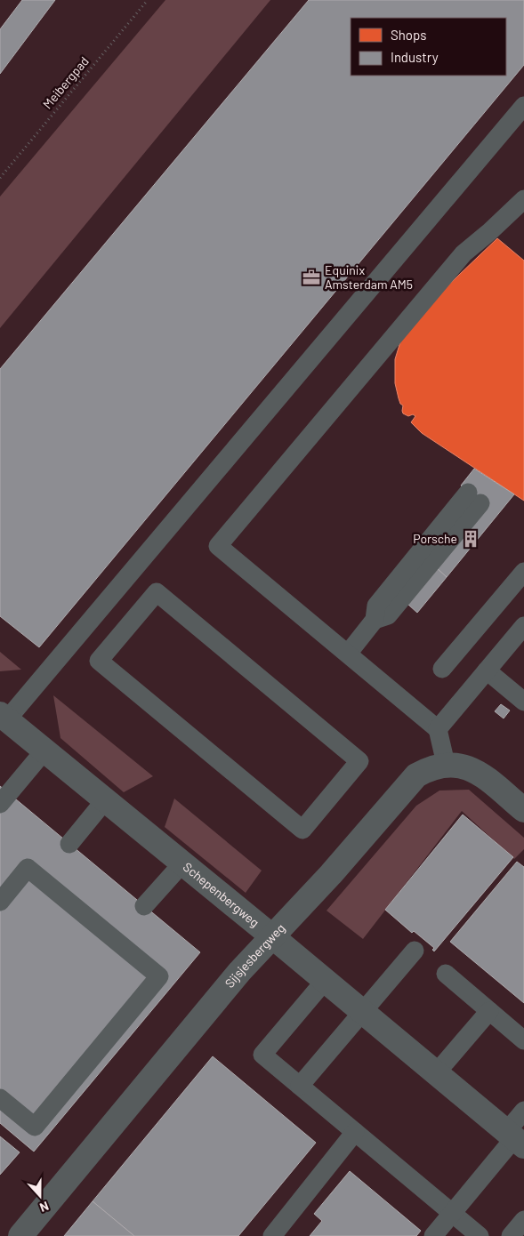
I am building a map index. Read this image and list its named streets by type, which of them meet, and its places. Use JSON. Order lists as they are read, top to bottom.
{
  "streets": {
    "street": ["Schepenbergweg", "Sijsjesbergweg"],
    "path": ["Meibergpad"]
  },
  "crossings": [
    ["Schepenbergweg", "Sijsjesbergweg"]
  ],
  "places": {
    "office": ["Equinix Amsterdam AM5"],
    "building": ["Porsche"]
  },
  "legend": ["Shops", "Industry"],
  "north": "bottom"
}
